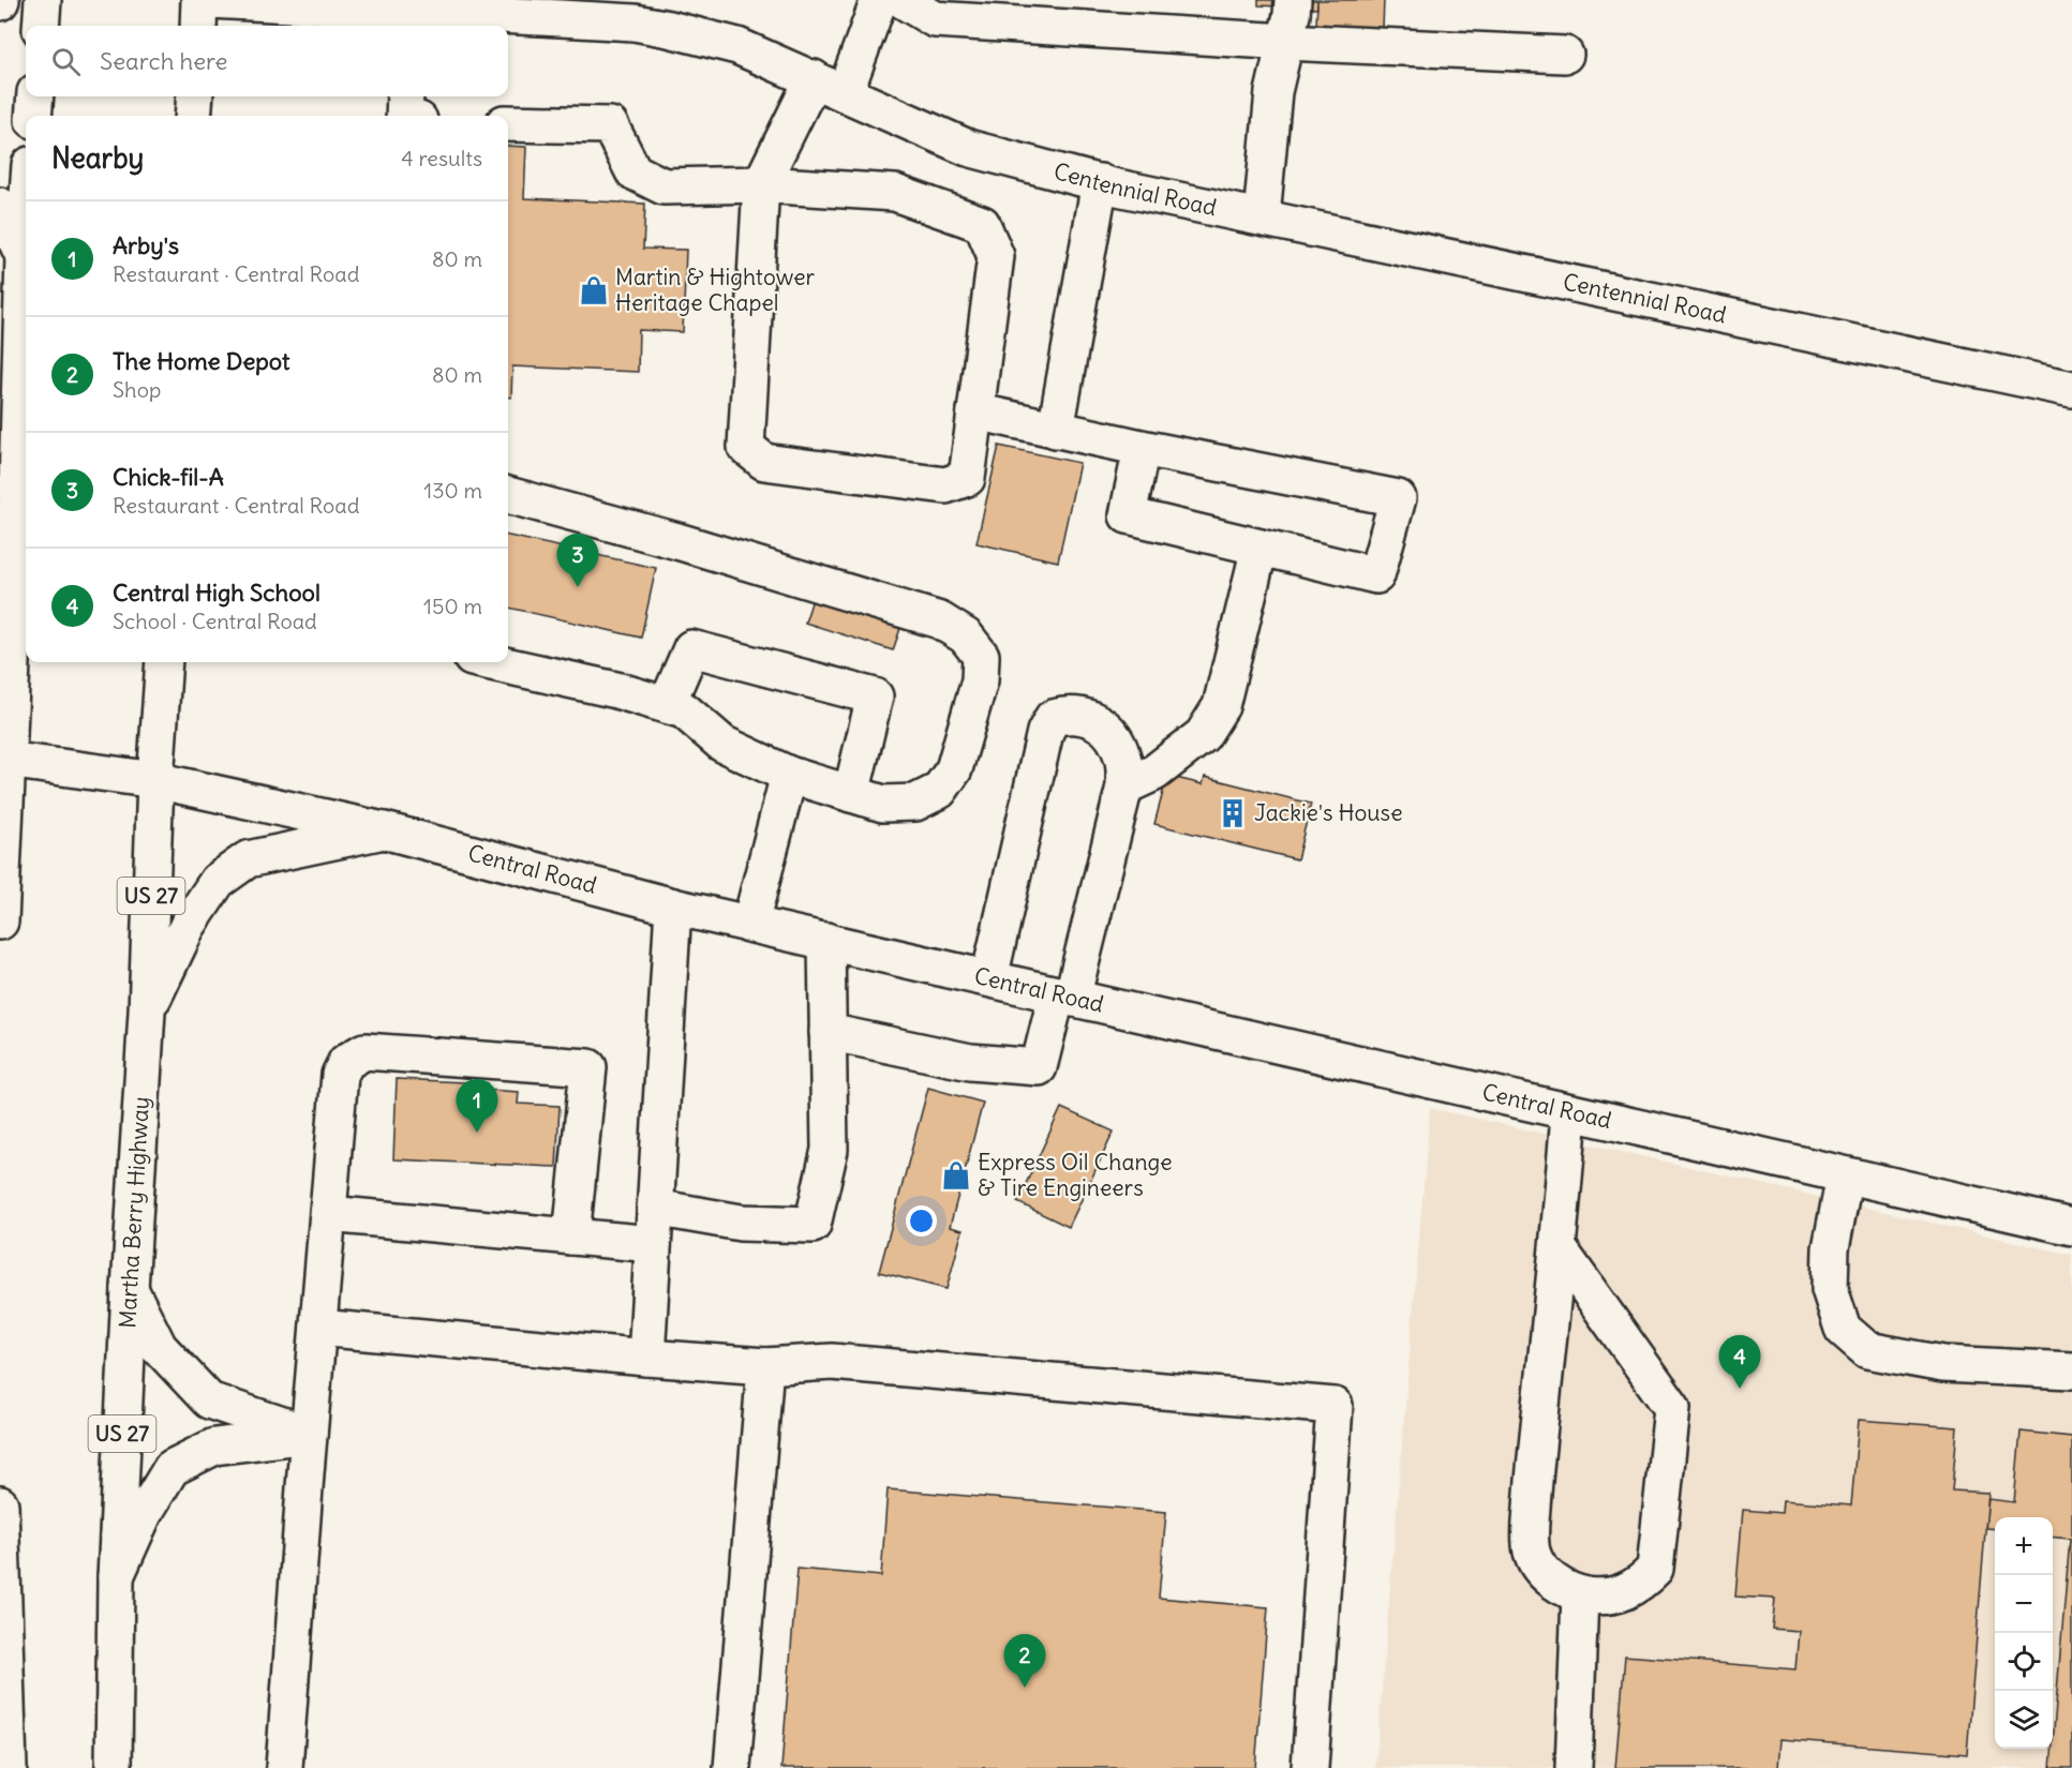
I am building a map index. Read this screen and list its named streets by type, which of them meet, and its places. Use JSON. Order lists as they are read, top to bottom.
{
  "streets": {
    "main road": [
      "Centennial Road",
      "Central Road",
      "US 27",
      "Martha Berry Highway"
    ]
  },
  "crossings": [
    ["Central Road", "Martha Berry Highway"]
  ],
  "places": {
    "shop": ["Martin & Hightower Heritage Chapel", "Express Oil Change & Tire Engineers"],
    "building": ["Jackie's House"]
  },
  "page": {
    "search": "Search here",
    "heading": ["Nearby", "4 results"],
    "list": [
      {
        "mark": "1",
        "name": "Arby's",
        "note": "Restaurant · Central Road",
        "value": "80 m"
      },
      {
        "mark": "2",
        "name": "The Home Depot",
        "note": "Shop",
        "value": "80 m"
      },
      {
        "mark": "3",
        "name": "Chick-fil-A",
        "note": "Restaurant · Central Road",
        "value": "130 m"
      },
      {
        "mark": "4",
        "name": "Central High School",
        "note": "School · Central Road",
        "value": "150 m"
      }
    ],
    "pins": [
      "3",
      "1",
      "4",
      "2"
    ],
    "map_buttons": ["+", "−"]
  }
}
